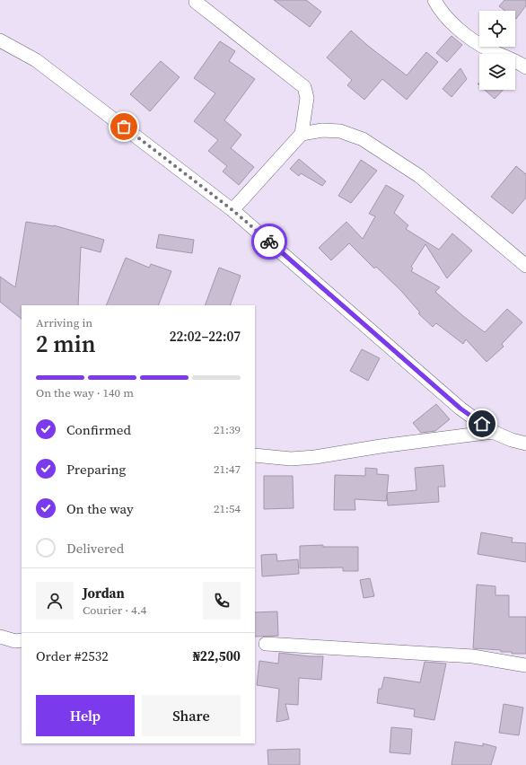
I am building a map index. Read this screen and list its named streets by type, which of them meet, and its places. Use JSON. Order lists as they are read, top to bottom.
{
  "page": {
    "heading": ["2 min", "Arriving in", "22:02–22:07"],
    "panel": [
      "Jordan",
      "Courier · 4.4",
      "Order #2532",
      "₦22,500"
    ],
    "bar": "On the way · 140 m",
    "list": [
      ["Confirmed", "21:39"],
      ["Preparing", "21:47"],
      ["On the way", "21:54"],
      "Delivered"
    ],
    "buttons": ["Help", "Share"]
  }
}
